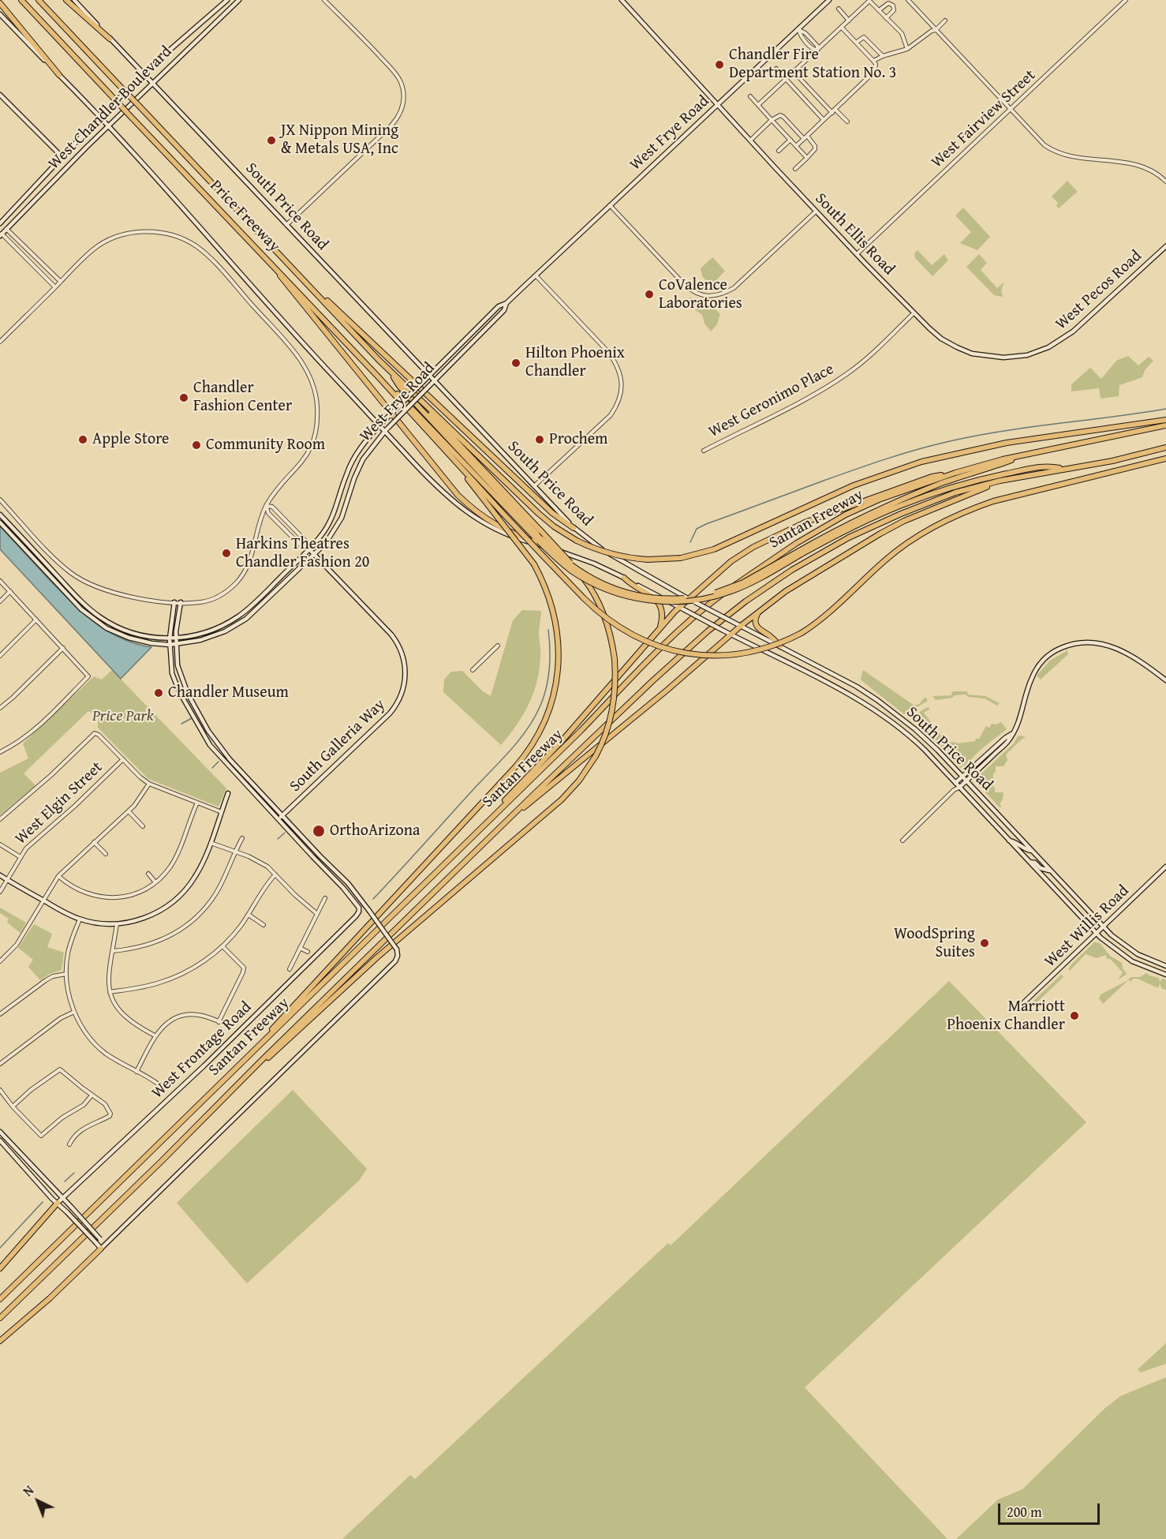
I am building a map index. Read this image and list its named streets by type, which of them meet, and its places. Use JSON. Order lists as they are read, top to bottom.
{
  "streets": {
    "highway": ["Price Freeway", "Santan Freeway"],
    "street": [
      "West Chandler Boulevard",
      "West Fairview Street",
      "West Frye Road",
      "South Price Road",
      "South Ellis Road",
      "West Pecos Road",
      "West Geronimo Place",
      "South Galleria Way",
      "West Elgin Street",
      "West Willis Road",
      "West Frontage Road"
    ]
  },
  "crossings": [
    ["West Chandler Boulevard", "South Price Road"],
    ["West Fairview Street", "South Ellis Road"],
    ["West Frye Road", "South Price Road"],
    ["West Frye Road", "South Ellis Road"],
    ["West Frye Road", "South Galleria Way"],
    ["South Price Road", "West Willis Road"],
    ["South Ellis Road", "West Pecos Road"],
    ["South Ellis Road", "West Geronimo Place"]
  ],
  "parks": ["Price Park"],
  "places": [
    "Chandler Fire Department Station No. 3",
    "JX Nippon Mining & Metals USA, Inc",
    "CoValence Laboratories",
    "Hilton Phoenix Chandler",
    "Chandler Fashion Center",
    "Apple Store",
    "Prochem",
    "Community Room",
    "Harkins Theatres Chandler Fashion 20",
    "Chandler Museum",
    "OrthoArizona",
    "WoodSpring Suites",
    "Marriott Phoenix Chandler"
  ],
  "scale_bar": "200 m",
  "north": "top left"
}
